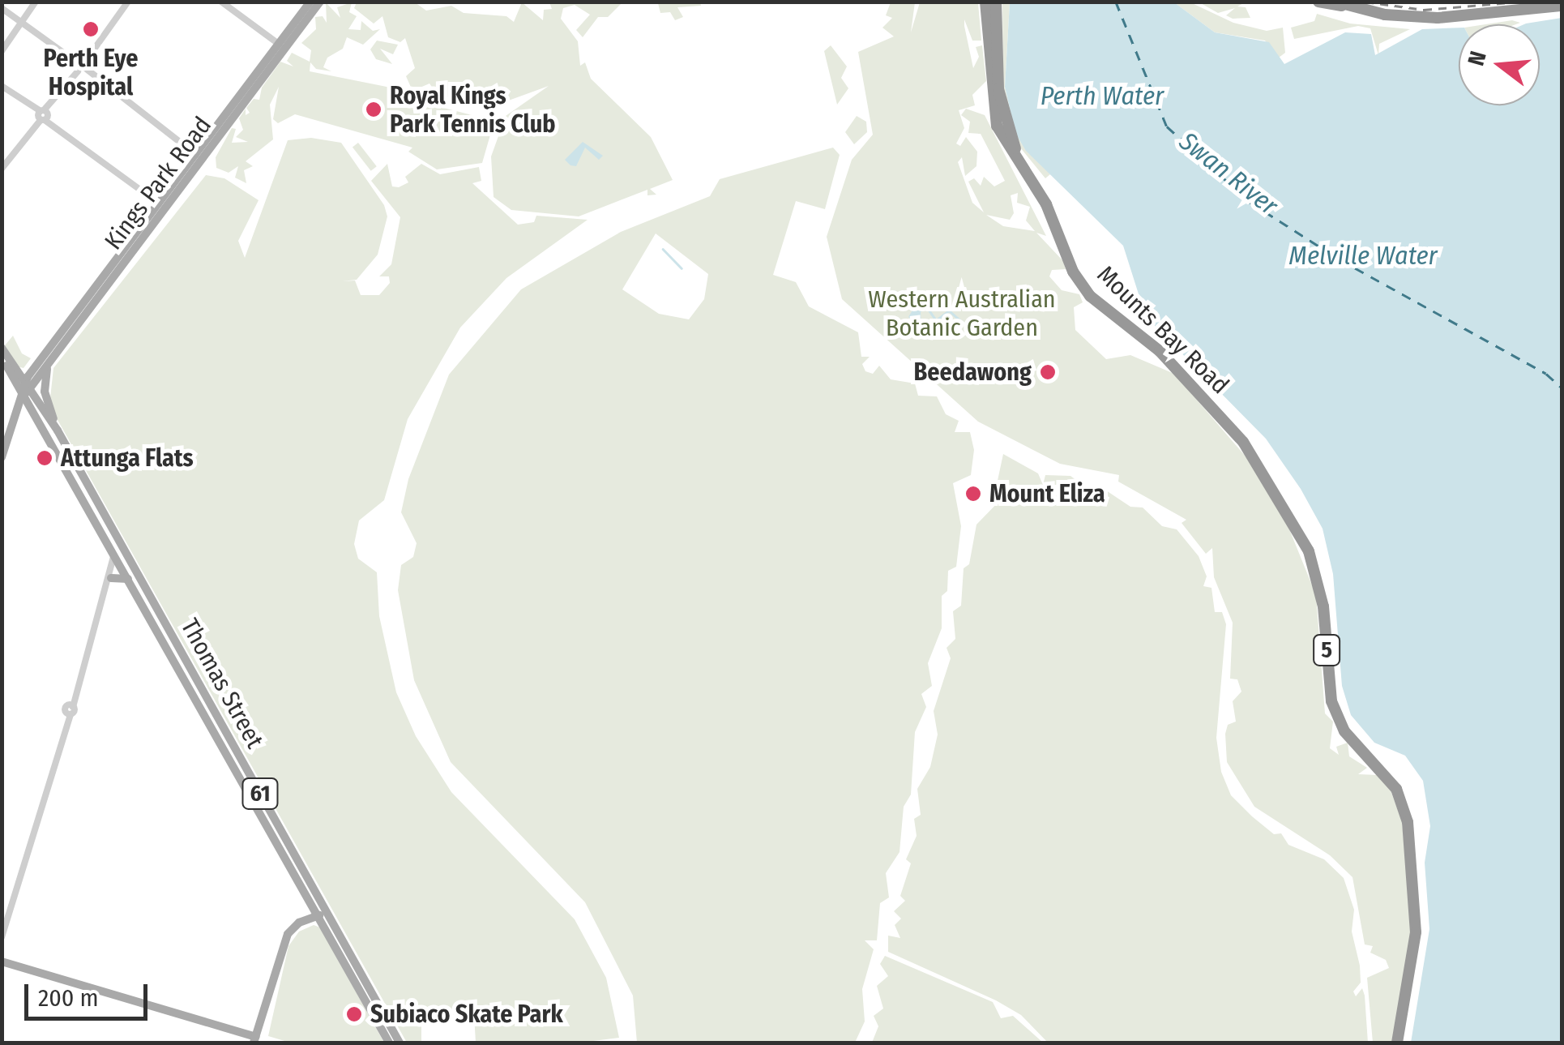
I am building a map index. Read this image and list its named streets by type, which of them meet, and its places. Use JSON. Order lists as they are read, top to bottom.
{
  "streets": {
    "highway": ["Mounts Bay Road", "5"],
    "main road": ["Kings Park Road", "Thomas Street", "61"]
  },
  "crossings": [
    ["Kings Park Road", "Thomas Street"]
  ],
  "water": ["Perth Water", "Swan River", "Melville Water"],
  "parks": ["Western Australian Botanic Garden"],
  "places": [
    "Perth Eye Hospital",
    "Royal Kings Park Tennis Club",
    "Beedawong",
    "Attunga Flats",
    "Mount Eliza",
    "Subiaco Skate Park"
  ],
  "scale_bar": "200 m",
  "north": "left"
}
